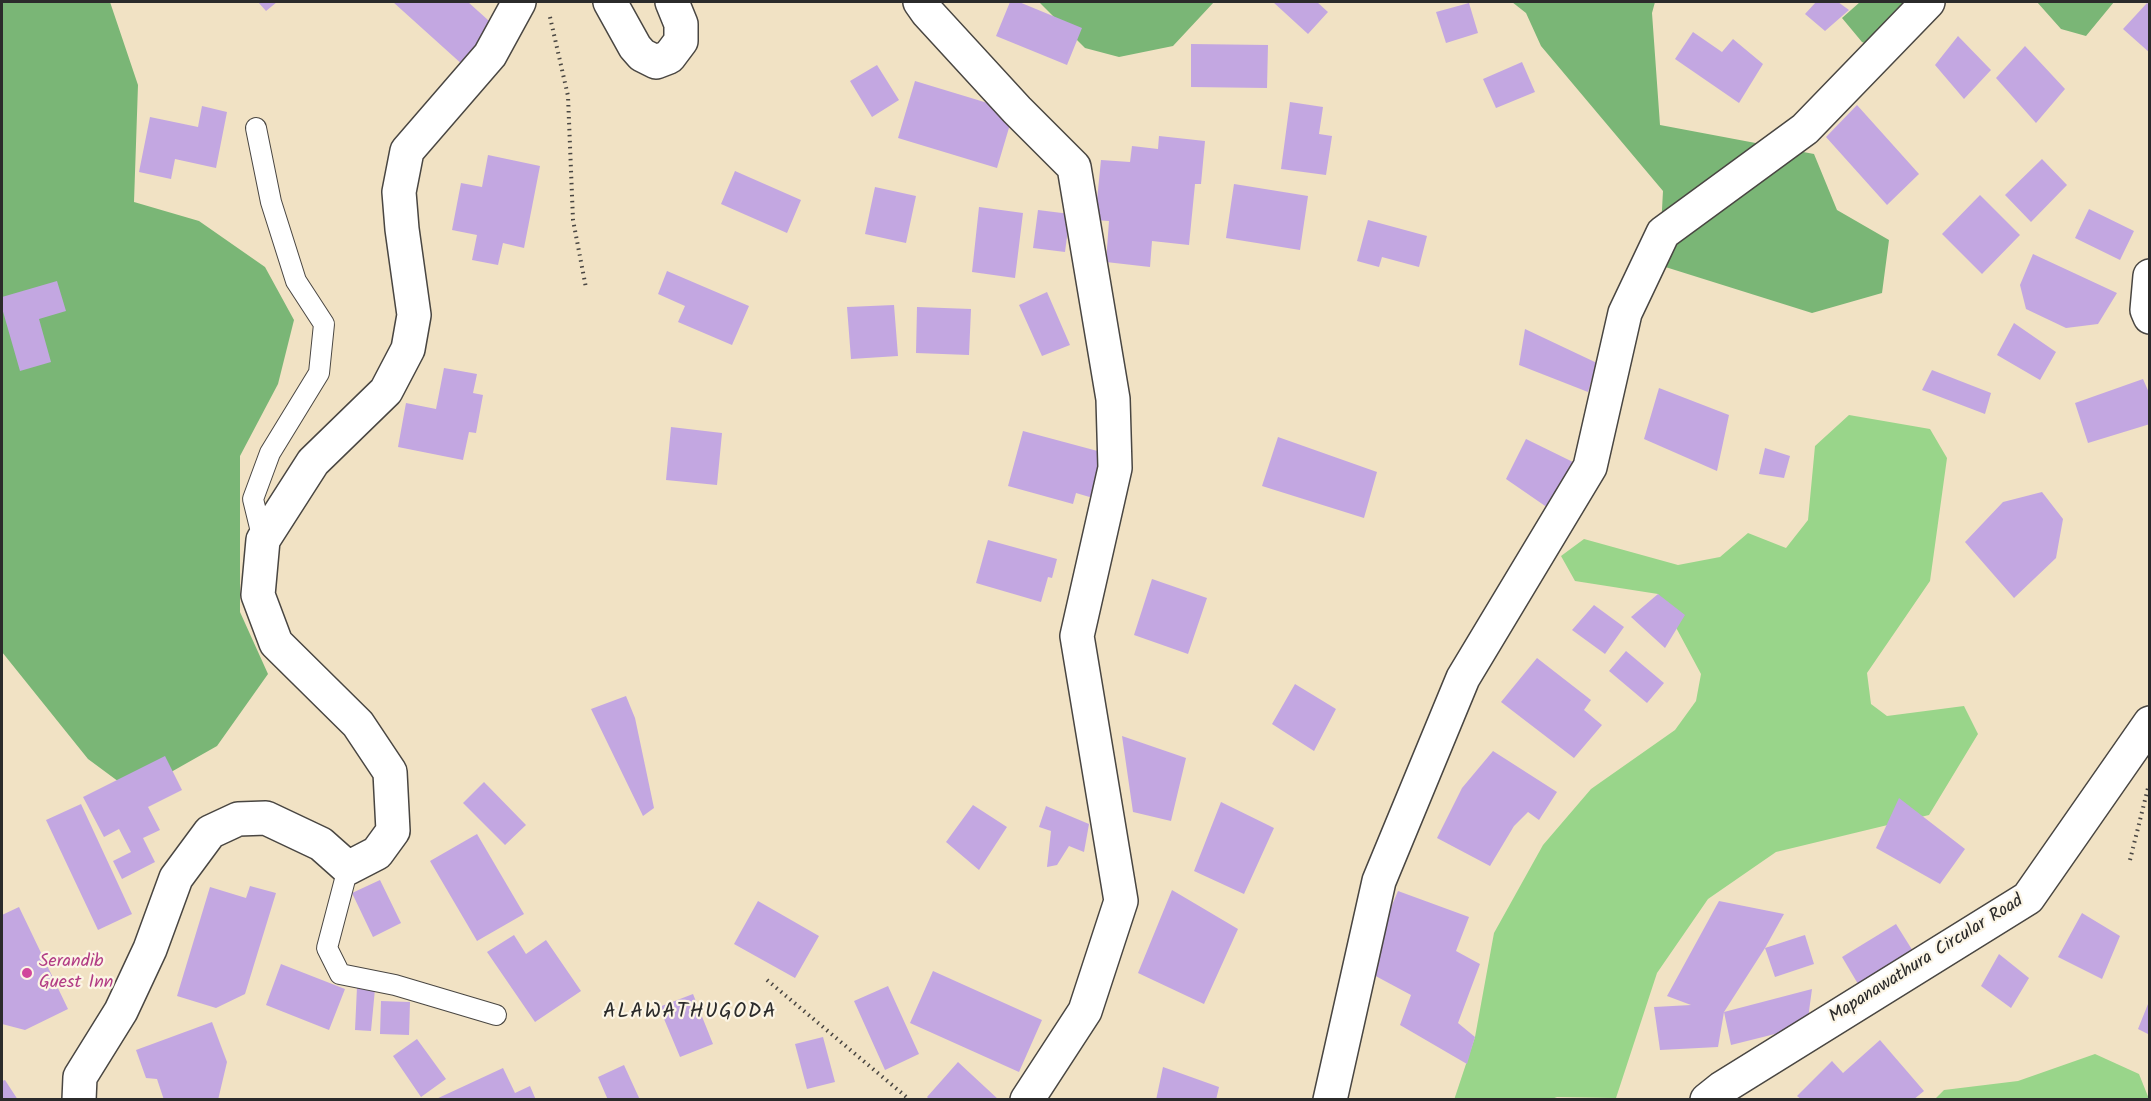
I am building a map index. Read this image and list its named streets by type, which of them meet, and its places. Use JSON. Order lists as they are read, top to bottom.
{
  "streets": {
    "street": ["Mapanawathura Circular Road"]
  },
  "districts": ["ALAWATHUGODA"],
  "places": ["Serandib Guest Inn"]
}
